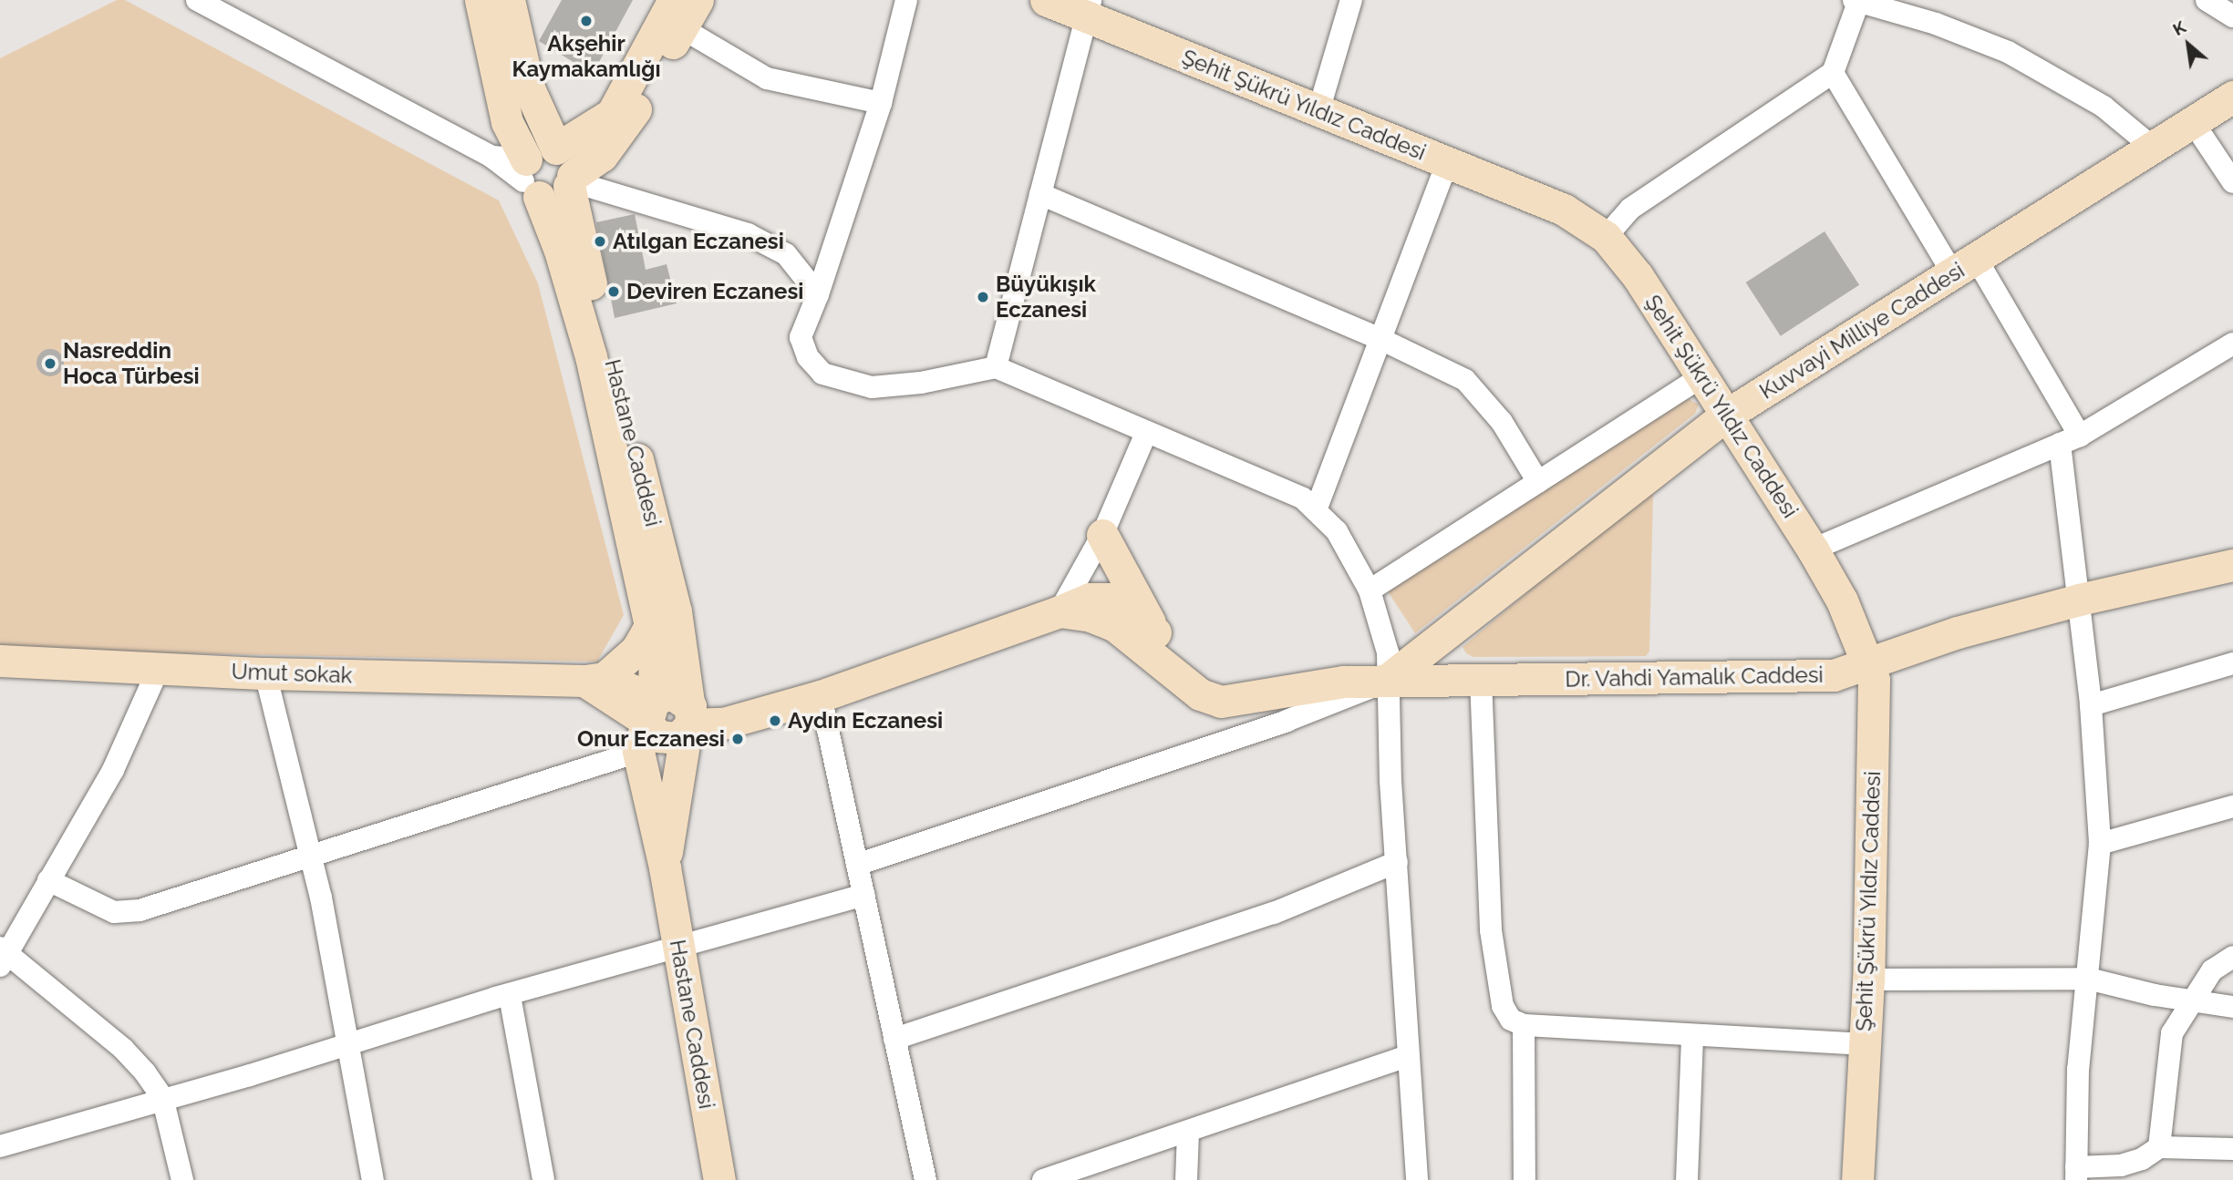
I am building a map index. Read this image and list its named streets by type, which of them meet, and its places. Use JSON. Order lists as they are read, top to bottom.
{
  "streets": {
    "street": [
      "Şehit Şükrü Yıldız Caddesi",
      "Kuvvayi Milliye Caddesi",
      "Hastane Caddesi",
      "Umut sokak",
      "Dr. Vahdi Yamalık Caddesi"
    ]
  },
  "crossings": [
    ["Şehit Şükrü Yıldız Caddesi", "Kuvvayi Milliye Caddesi"],
    ["Şehit Şükrü Yıldız Caddesi", "Dr. Vahdi Yamalık Caddesi"],
    ["Kuvvayi Milliye Caddesi", "Dr. Vahdi Yamalık Caddesi"],
    ["Hastane Caddesi", "Dr. Vahdi Yamalık Caddesi"]
  ],
  "places": [
    "Akşehir Kaymakamlığı",
    "Atılgan Eczanesi",
    "Deviren Eczanesi",
    "Büyükışık Eczanesi",
    "Nasreddin Hoca Türbesi",
    "Aydın Eczanesi",
    "Onur Eczanesi"
  ],
  "north": "top left"
}
